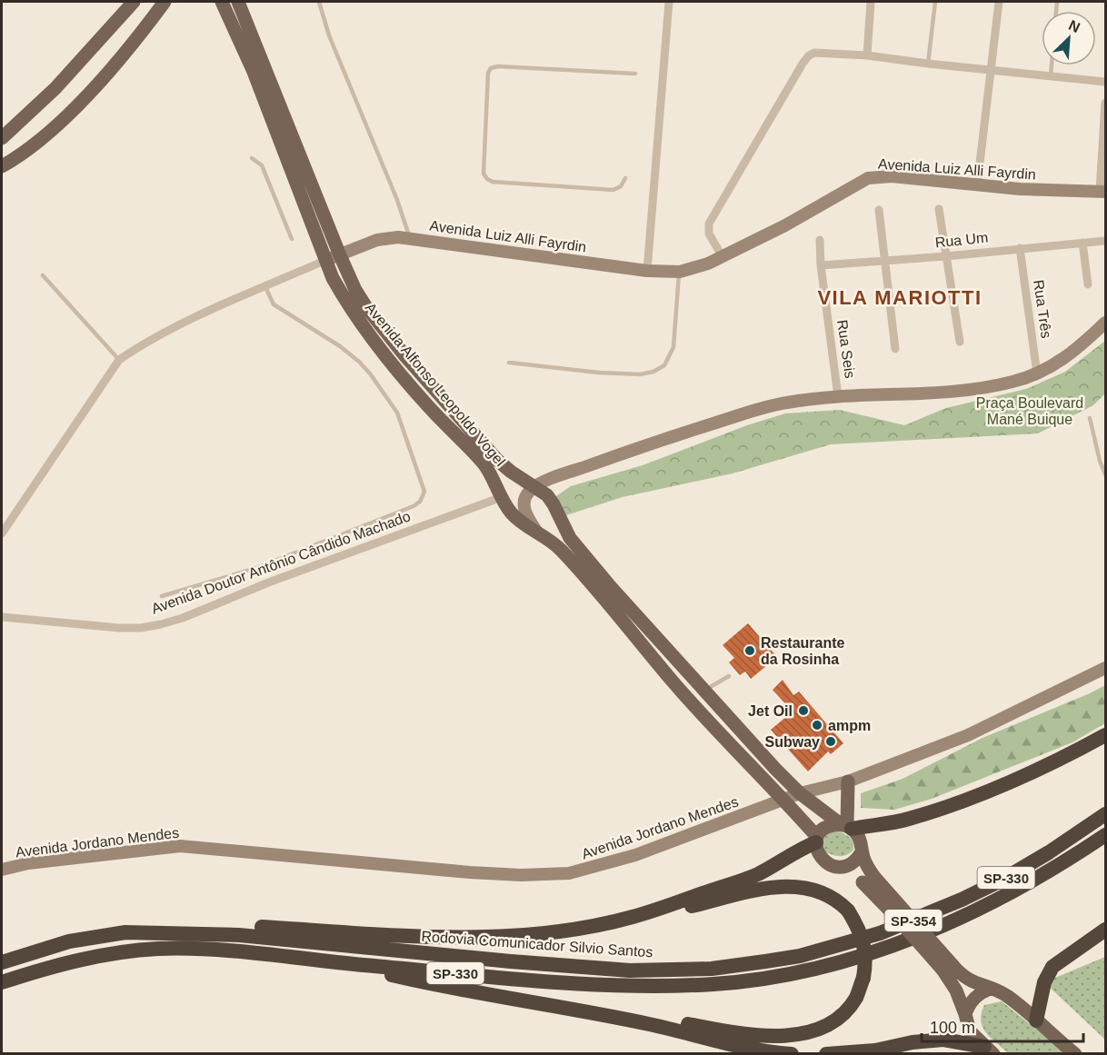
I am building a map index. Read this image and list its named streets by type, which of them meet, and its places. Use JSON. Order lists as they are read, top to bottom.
{
  "streets": {
    "highway": ["SP-330", "Rodovia Comunicador Silvio Santos"],
    "main road": ["Avenida Alfonso Leopoldo Vogel", "SP-354"],
    "street": [
      "Avenida Luiz Alli Fayrdin",
      "Rua Um",
      "Rua Três",
      "Rua Seis",
      "Avenida Doutor Antônio Cândido Machado",
      "Avenida Jordano Mendes"
    ]
  },
  "crossings": [
    ["Avenida Luiz Alli Fayrdin", "Avenida Alfonso Leopoldo Vogel"],
    ["Rua Um", "Rua Três"],
    ["Rua Um", "Rua Seis"],
    ["Avenida Alfonso Leopoldo Vogel", "Avenida Doutor Antônio Cândido Machado"],
    ["Avenida Alfonso Leopoldo Vogel", "Avenida Jordano Mendes"],
    ["Avenida Alfonso Leopoldo Vogel", "SP-354"],
    ["Avenida Jordano Mendes", "SP-354"]
  ],
  "districts": ["VILA MARIOTTI"],
  "parks": ["Praça Boulevard Mané Buique"],
  "places": [
    "Restaurante da Rosinha",
    "Jet Oil",
    "ampm",
    "Subway"
  ],
  "scale_bar": "100 m",
  "north": "top right"
}
